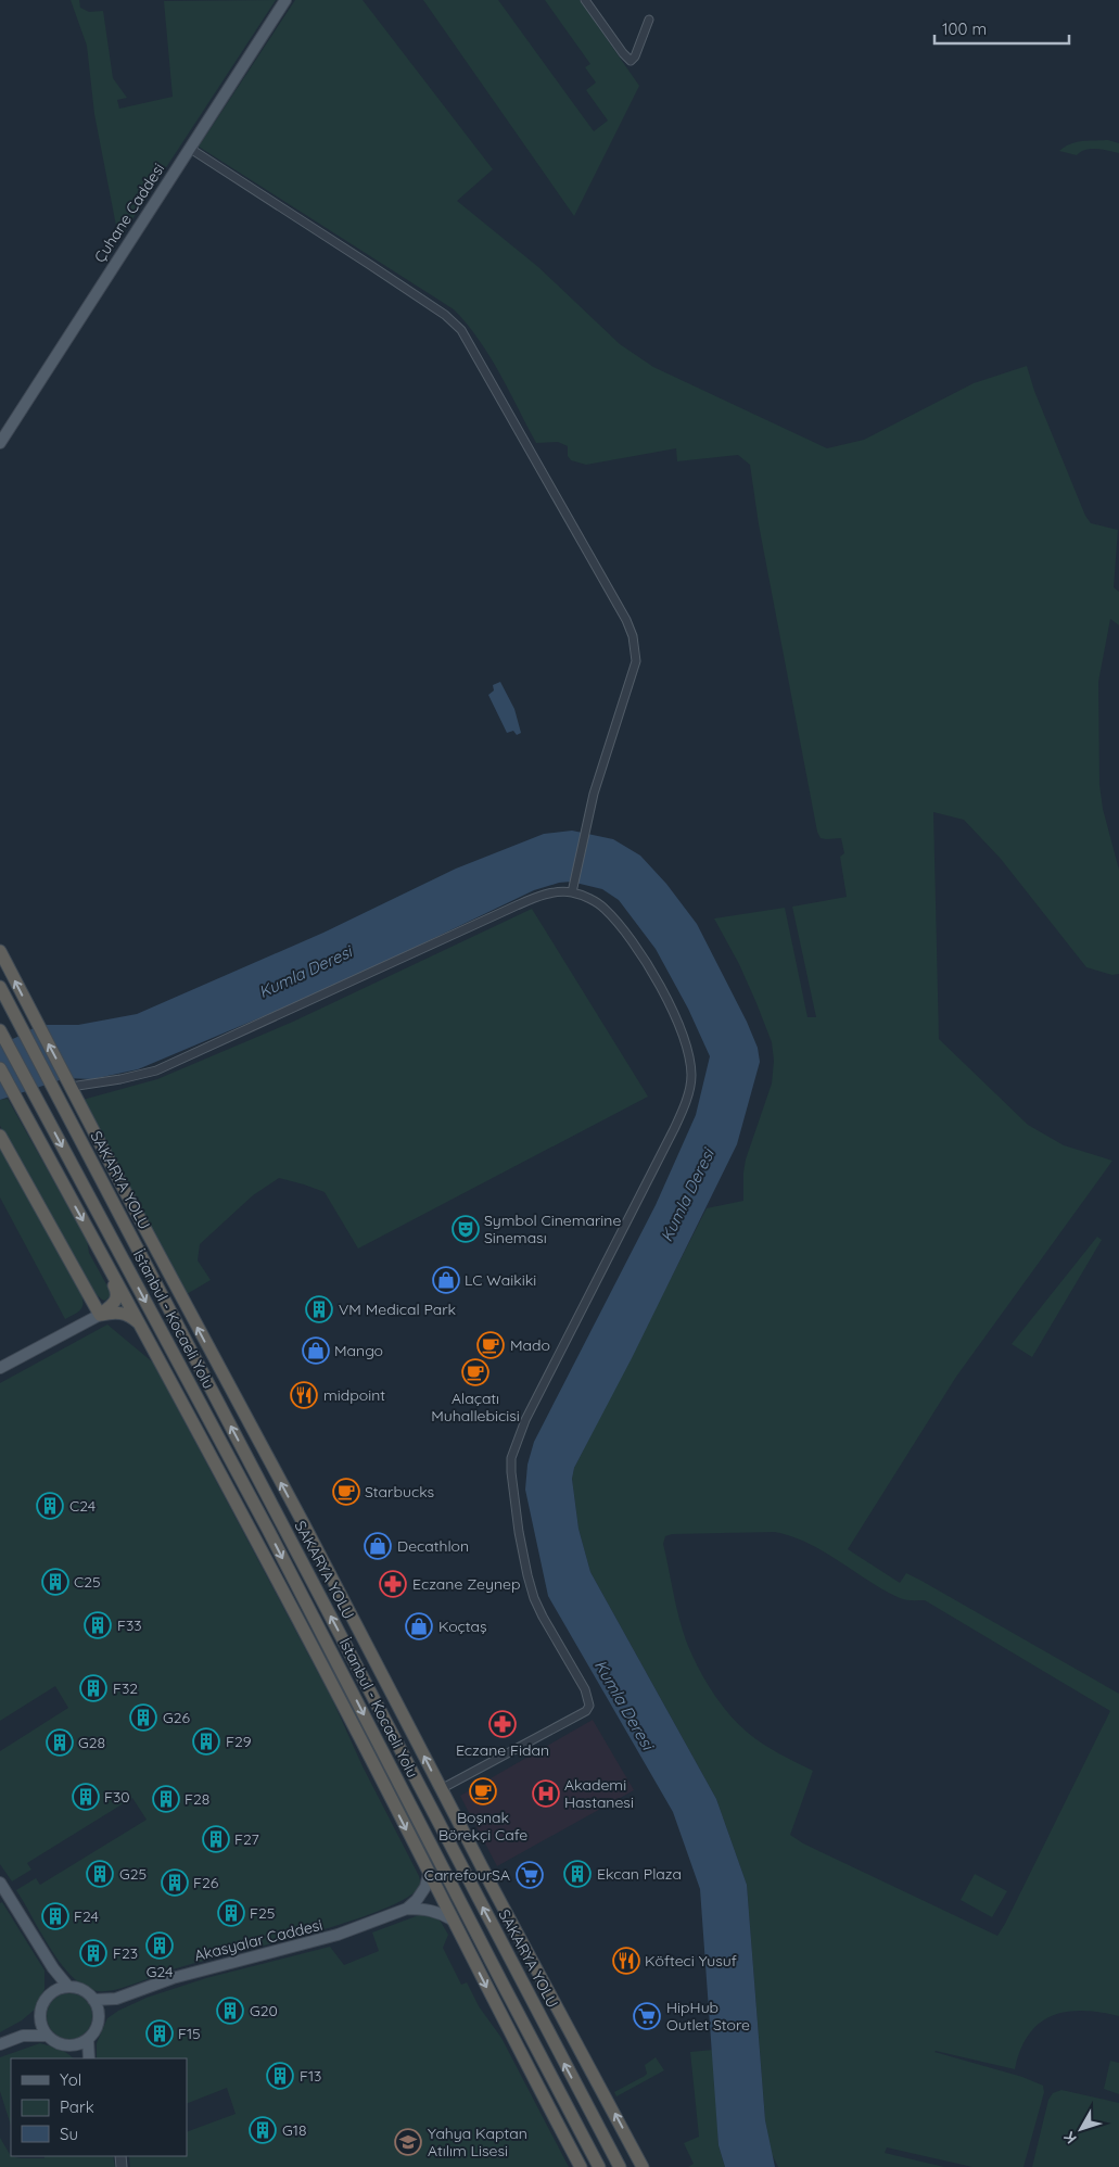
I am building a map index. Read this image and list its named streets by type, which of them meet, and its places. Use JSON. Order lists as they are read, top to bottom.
{
  "streets": {
    "highway": ["SAKARYA YOLU", "İstanbul - Kocaeli Yolu"],
    "main road": ["Çuhane Caddesi", "Akasyalar Caddesi"]
  },
  "water": ["Kumla Deresi"],
  "places": {
    "theatre": ["Symbol Cinemarine Sineması"],
    "shop": [
      "LC Waikiki",
      "Mango",
      "Decathlon",
      "Koçtaş"
    ],
    "building": [
      "VM Medical Park",
      "C24",
      "C25",
      "F33",
      "F32",
      "G26",
      "F29",
      "G28",
      "F30",
      "F28",
      "F27",
      "G25",
      "Ekcan Plaza",
      "F26",
      "F25",
      "F24",
      "G24",
      "F23",
      "G20",
      "F15",
      "F13",
      "G18"
    ],
    "cafe": [
      "Mado",
      "Alaçatı Muhallebicisi",
      "Starbucks",
      "Boşnak Börekçi Cafe"
    ],
    "restaurant": ["midpoint", "Köfteci Yusuf"],
    "pharmacy": ["Eczane Zeynep", "Eczane Fidan"],
    "hospital": ["Akademi Hastanesi"],
    "supermarket": ["CarrefourSA", "HipHub Outlet Store"],
    "school or university": ["Yahya Kaptan Atılım Lisesi"]
  },
  "legend": ["Yol", "Park", "Su"],
  "scale_bar": "100 m",
  "north": "bottom left"
}
